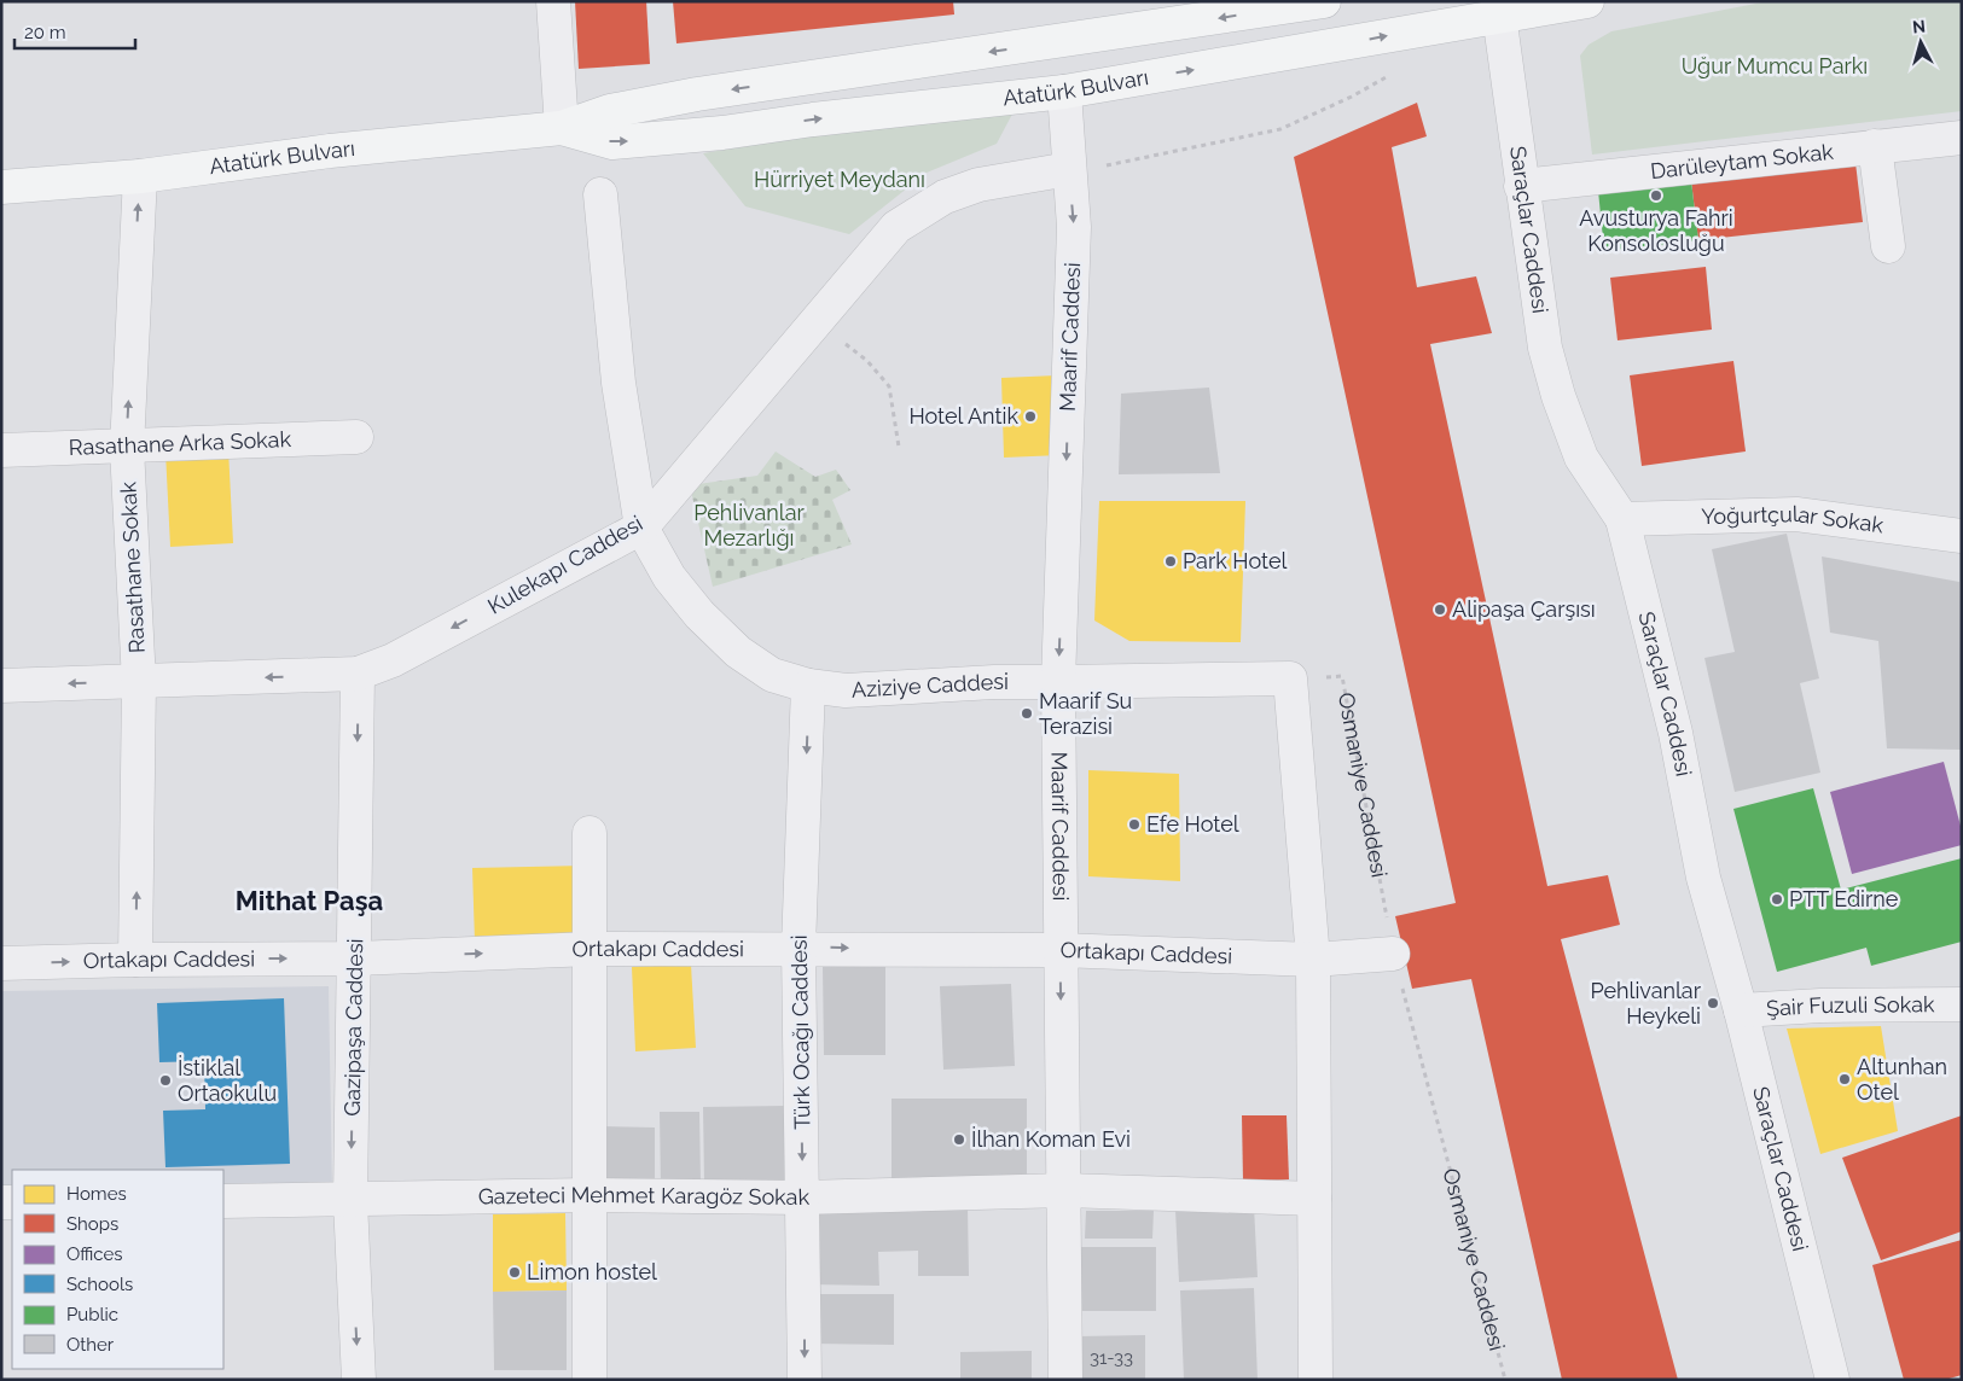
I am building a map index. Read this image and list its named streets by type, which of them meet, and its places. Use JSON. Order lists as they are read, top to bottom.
{
  "streets": {
    "main road": ["Atatürk Bulvarı"],
    "street": [
      "Darüleytam Sokak",
      "Saraçlar Caddesi",
      "Maarif Caddesi",
      "Rasathane Arka Sokak",
      "Yoğurtçular Sokak",
      "Kulekapı Caddesi",
      "Rasathane Sokak",
      "Aziziye Caddesi",
      "Ortakapı Caddesi",
      "Şair Fuzuli Sokak",
      "Gazipaşa Caddesi",
      "Türk Ocağı Caddesi",
      "Gazeteci Mehmet Karagöz Sokak"
    ],
    "path": ["Osmaniye Caddesi"]
  },
  "crossings": [
    ["Atatürk Bulvarı", "Saraçlar Caddesi"],
    ["Atatürk Bulvarı", "Maarif Caddesi"],
    ["Atatürk Bulvarı", "Rasathane Sokak"],
    ["Darüleytam Sokak", "Saraçlar Caddesi"],
    ["Saraçlar Caddesi", "Yoğurtçular Sokak"],
    ["Saraçlar Caddesi", "Şair Fuzuli Sokak"],
    ["Maarif Caddesi", "Kulekapı Caddesi"],
    ["Maarif Caddesi", "Aziziye Caddesi"],
    ["Maarif Caddesi", "Ortakapı Caddesi"],
    ["Maarif Caddesi", "Gazeteci Mehmet Karagöz Sokak"],
    ["Rasathane Arka Sokak", "Rasathane Sokak"],
    ["Kulekapı Caddesi", "Rasathane Sokak"],
    ["Kulekapı Caddesi", "Aziziye Caddesi"],
    ["Kulekapı Caddesi", "Gazipaşa Caddesi"],
    ["Rasathane Sokak", "Ortakapı Caddesi"],
    ["Aziziye Caddesi", "Osmaniye Caddesi"],
    ["Aziziye Caddesi", "Türk Ocağı Caddesi"],
    ["Osmaniye Caddesi", "Ortakapı Caddesi"],
    ["Ortakapı Caddesi", "Gazipaşa Caddesi"],
    ["Ortakapı Caddesi", "Türk Ocağı Caddesi"],
    ["Gazipaşa Caddesi", "Gazeteci Mehmet Karagöz Sokak"],
    ["Türk Ocağı Caddesi", "Gazeteci Mehmet Karagöz Sokak"]
  ],
  "one_way": ["Kulekapı Caddesi", "Rasathane Sokak", "Ortakapı Caddesi"],
  "districts": ["Mithat Paşa"],
  "parks": ["Uğur Mumcu Parkı", "Hürriyet Meydanı", "Pehlivanlar Mezarlığı"],
  "places": [
    "Avusturya Fahri Konsolosluğu",
    "Hotel Antik",
    "Park Hotel",
    "Alipaşa Çarşısı",
    "Maarif Su Terazisi",
    "Efe Hotel",
    "PTT Edirne",
    "Pehlivanlar Heykeli",
    "Altunhan Otel",
    "İstiklal Ortaokulu",
    "İlhan Koman Evi",
    "Limon hostel"
  ],
  "house_numbers": ["31-33"],
  "legend": [
    "Homes",
    "Shops",
    "Offices",
    "Schools",
    "Public",
    "Other"
  ],
  "scale_bar": "20 m",
  "north": "top"
}
